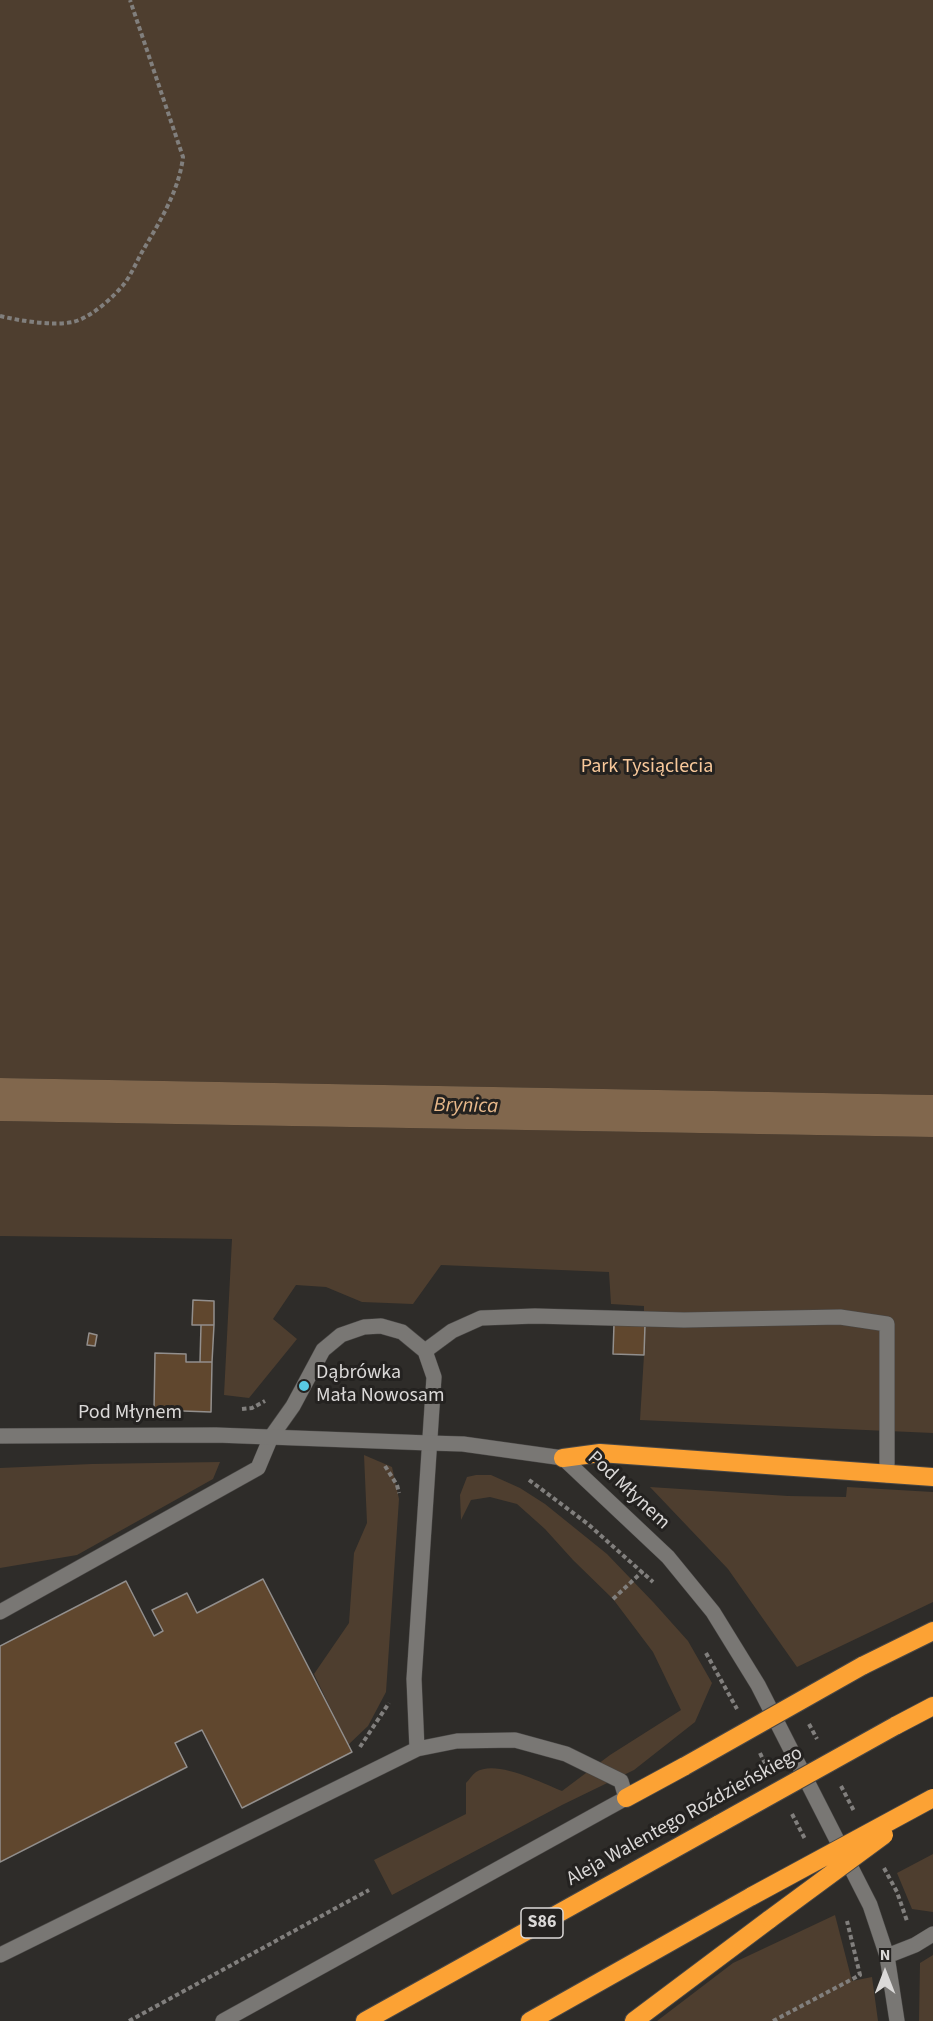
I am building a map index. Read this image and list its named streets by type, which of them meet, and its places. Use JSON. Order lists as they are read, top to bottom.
{
  "streets": {
    "highway": ["Aleja Walentego Roździeńskiego", "S86"],
    "street": ["Pod Młynem"]
  },
  "water": ["Brynica"],
  "parks": ["Park Tysiąclecia"],
  "places": ["Dąbrówka Mała Nowosam"],
  "north": "top"
}
